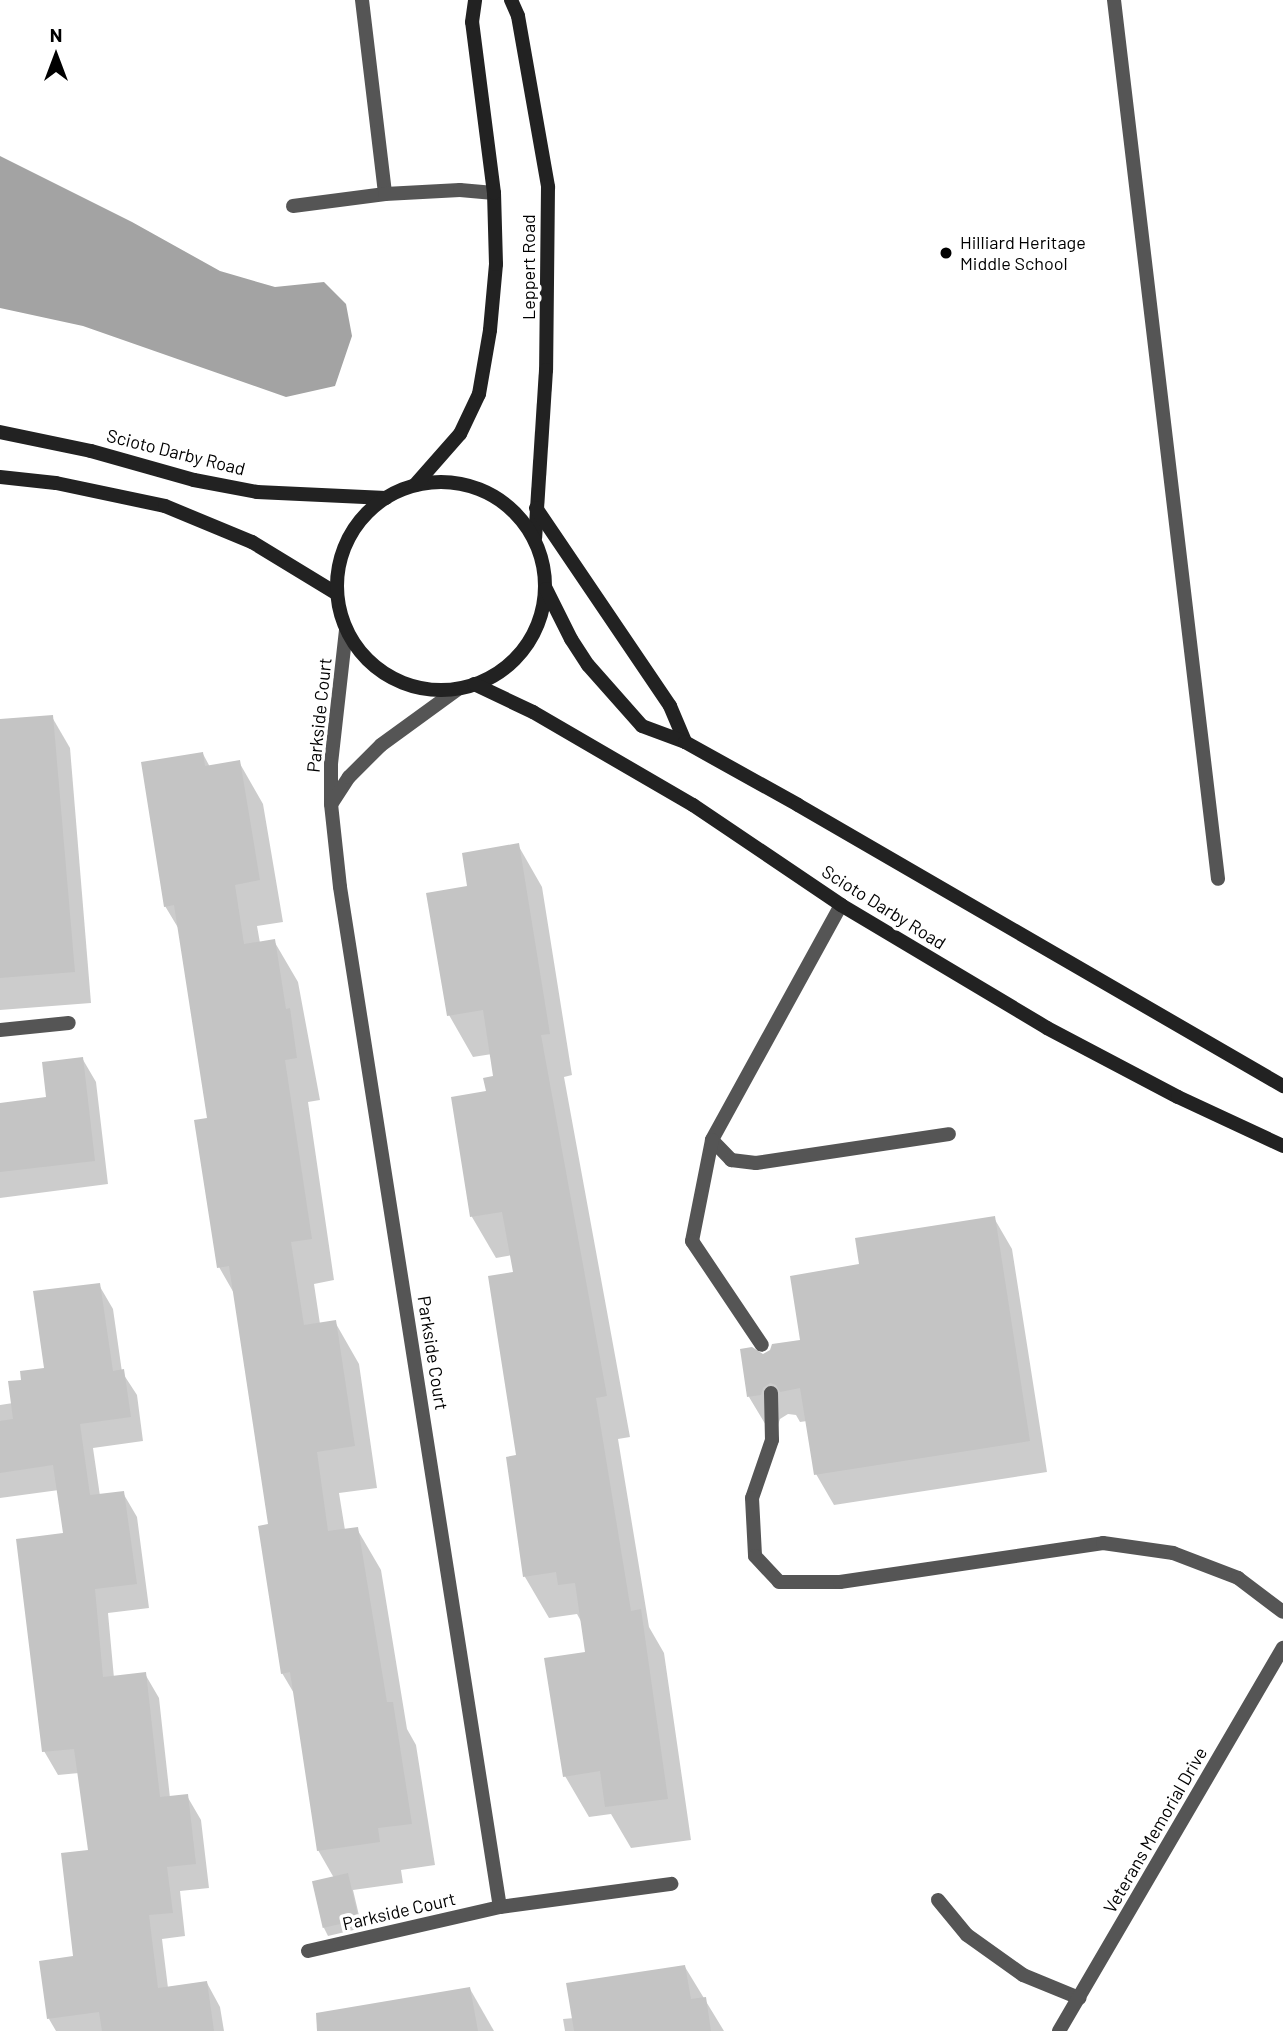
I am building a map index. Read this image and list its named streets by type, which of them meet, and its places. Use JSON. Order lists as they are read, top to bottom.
{
  "streets": {
    "main road": ["Leppert Road", "Scioto Darby Road"],
    "street": ["Parkside Court", "Veterans Memorial Drive"]
  },
  "crossings": [
    ["Leppert Road", "Scioto Darby Road"],
    ["Leppert Road", "Parkside Court"],
    ["Scioto Darby Road", "Parkside Court"]
  ],
  "places": ["Hilliard Heritage Middle School"],
  "north": "top"
}
